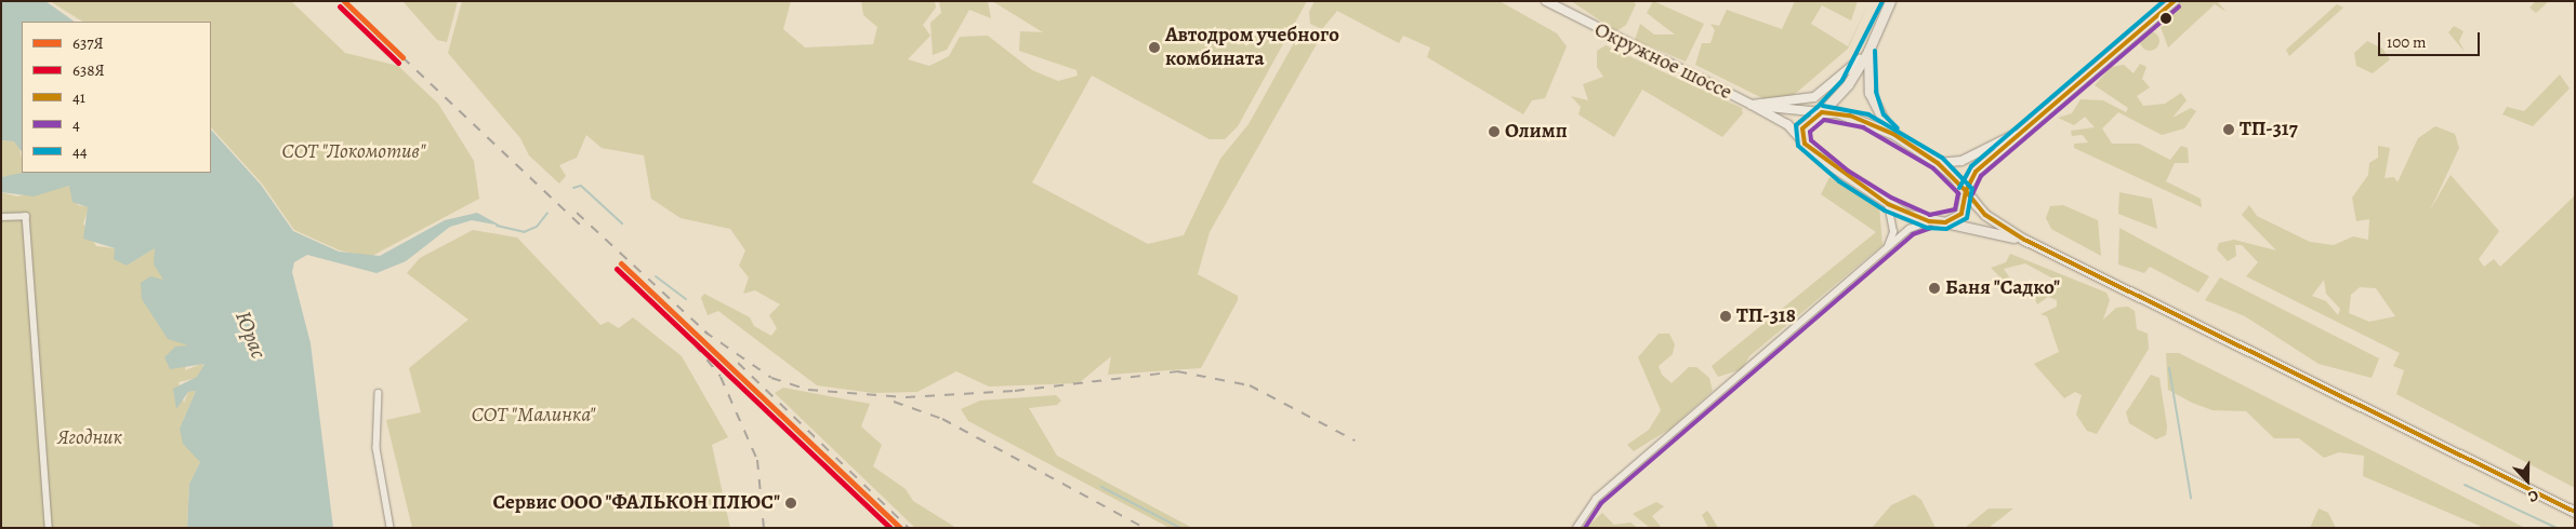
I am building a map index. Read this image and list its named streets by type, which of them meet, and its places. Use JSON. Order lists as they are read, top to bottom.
{
  "streets": {
    "main road": ["Окружное шоссе"]
  },
  "water": ["Юрас"],
  "parks": ["СОТ \"Локомотив\"", "СОТ \"Малинка\"", "Ягодник"],
  "places": [
    "Автодром учебного комбината",
    "ТП-317",
    "Олимп",
    "Баня \"Садко\"",
    "ТП-318",
    "Сервис ООО \"ФАЛЬКОН ПЛЮС\""
  ],
  "lines": [
    "transit line 637Я",
    "transit line 41",
    "transit line 44",
    "transit line 638Я",
    "transit line 4"
  ],
  "legend": [
    "637Я",
    "638Я",
    "41",
    "4",
    "44"
  ],
  "scale_bar": "100 m",
  "north": "bottom"
}
